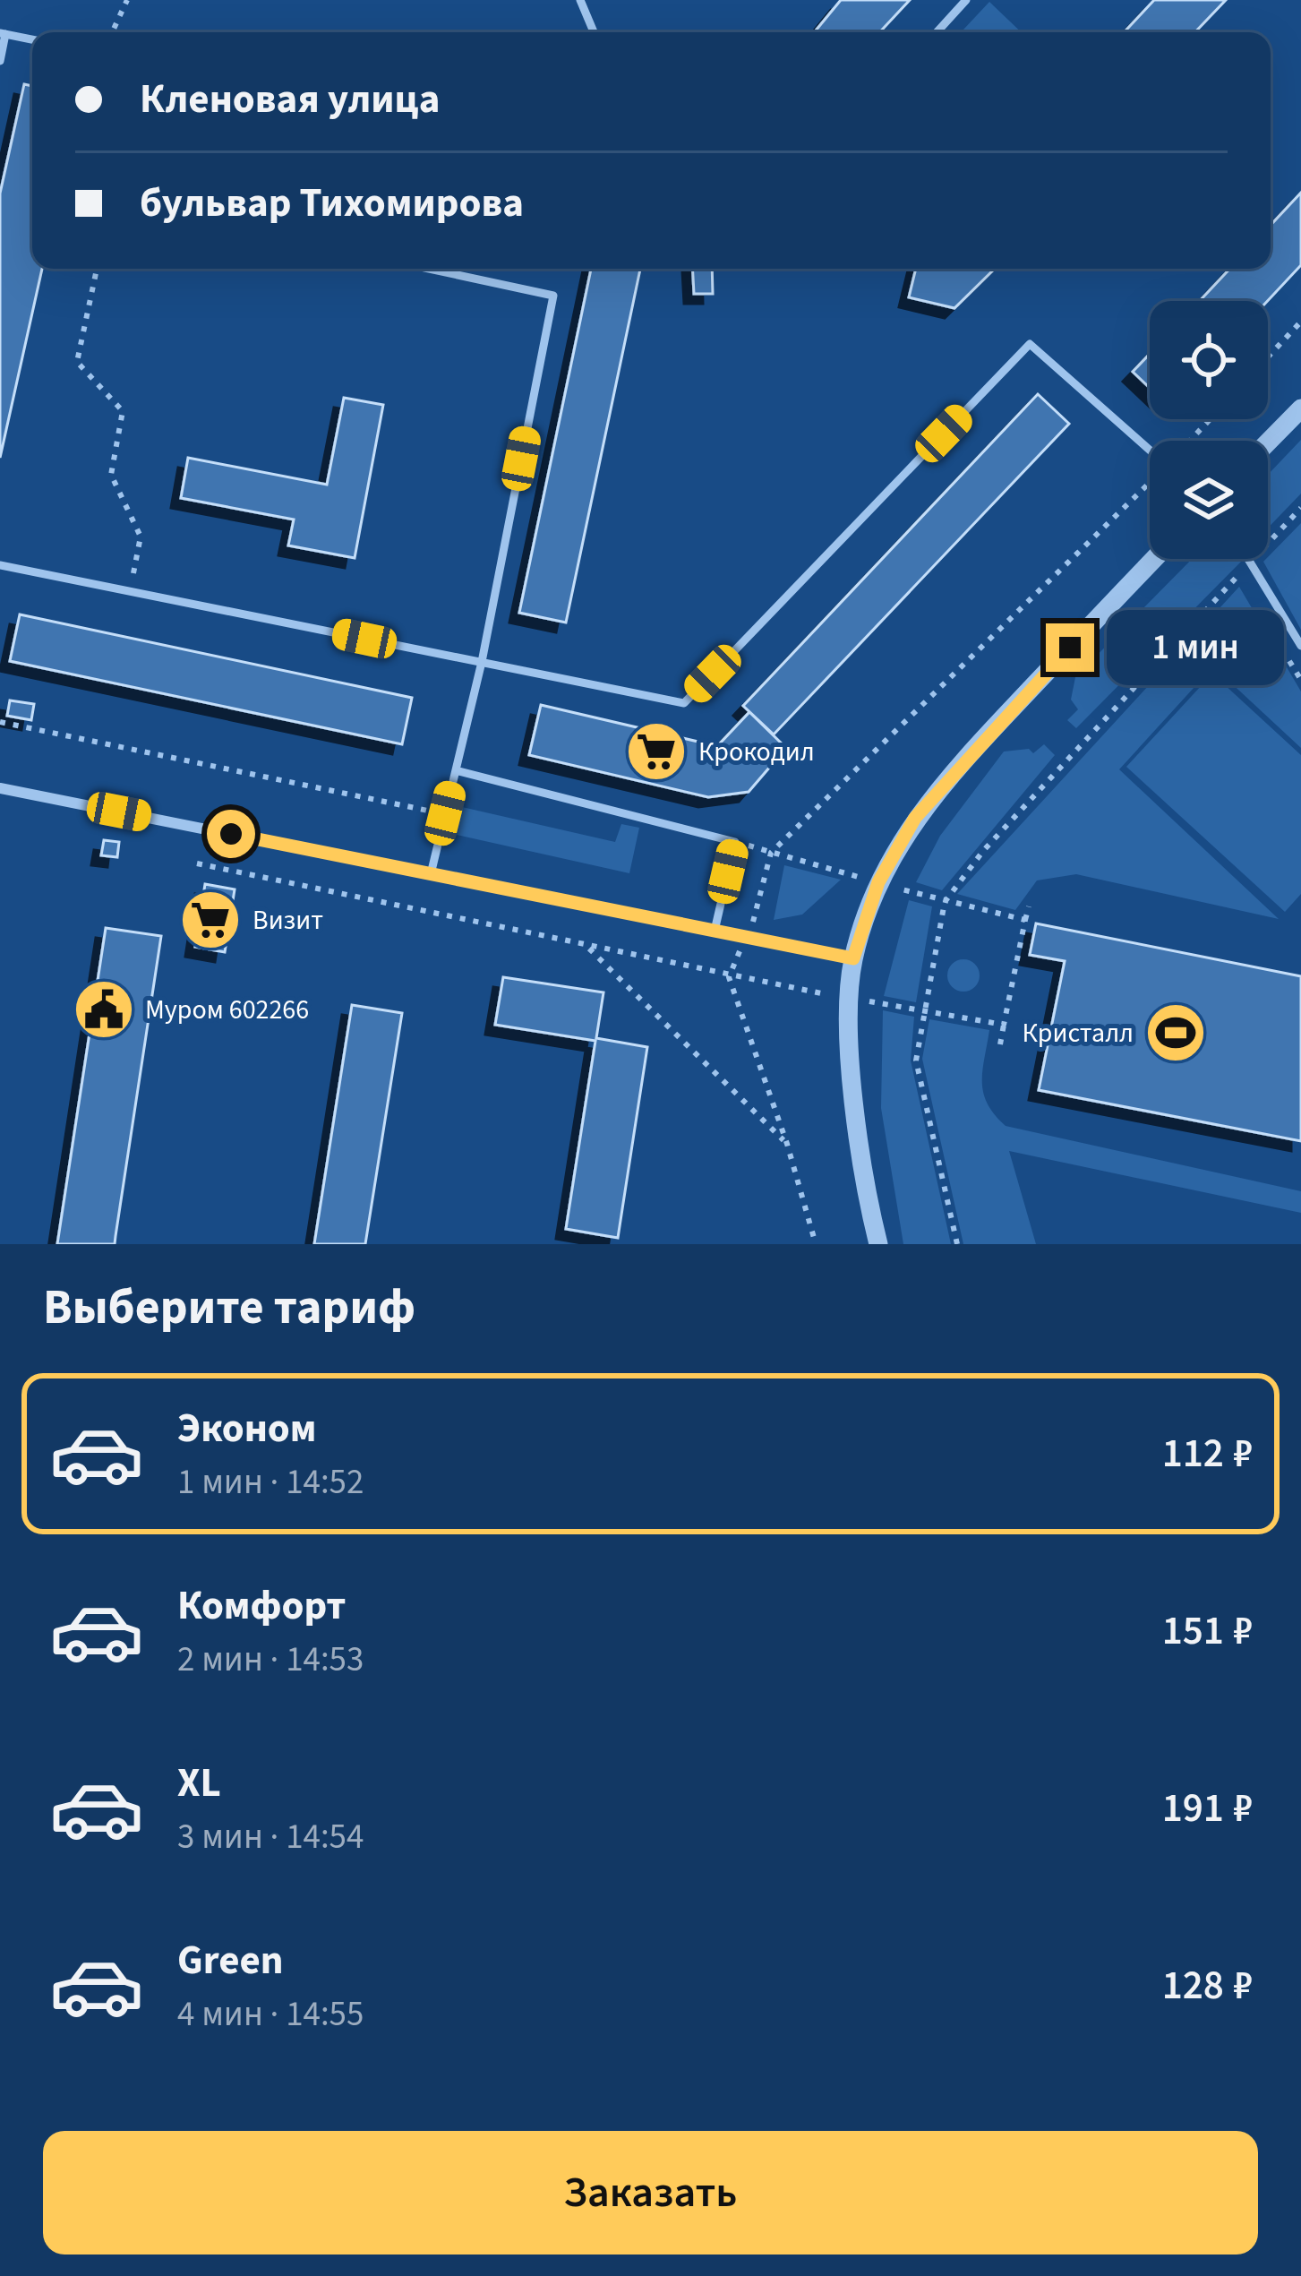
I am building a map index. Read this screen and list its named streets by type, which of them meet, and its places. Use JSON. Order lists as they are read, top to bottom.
{
  "places": {
    "supermarket": ["Крокодил", "Визит"],
    "public building": ["Муром 602266"],
    "sports": ["Кристалл"]
  },
  "page": {
    "banner": ["Кленовая улица", "бульвар Тихомирова"],
    "bubble": "1 мин",
    "heading": "Выберите тариф",
    "list": [
      {
        "name": "Эконом",
        "note": "1 мин · 14:52",
        "value": "112 ₽"
      },
      {
        "name": "Комфорт",
        "note": "2 мин · 14:53",
        "value": "151 ₽"
      },
      {
        "name": "XL",
        "note": "3 мин · 14:54",
        "value": "191 ₽"
      },
      {
        "name": "Green",
        "note": "4 мин · 14:55",
        "value": "128 ₽"
      }
    ],
    "buttons": "Заказать"
  }
}
